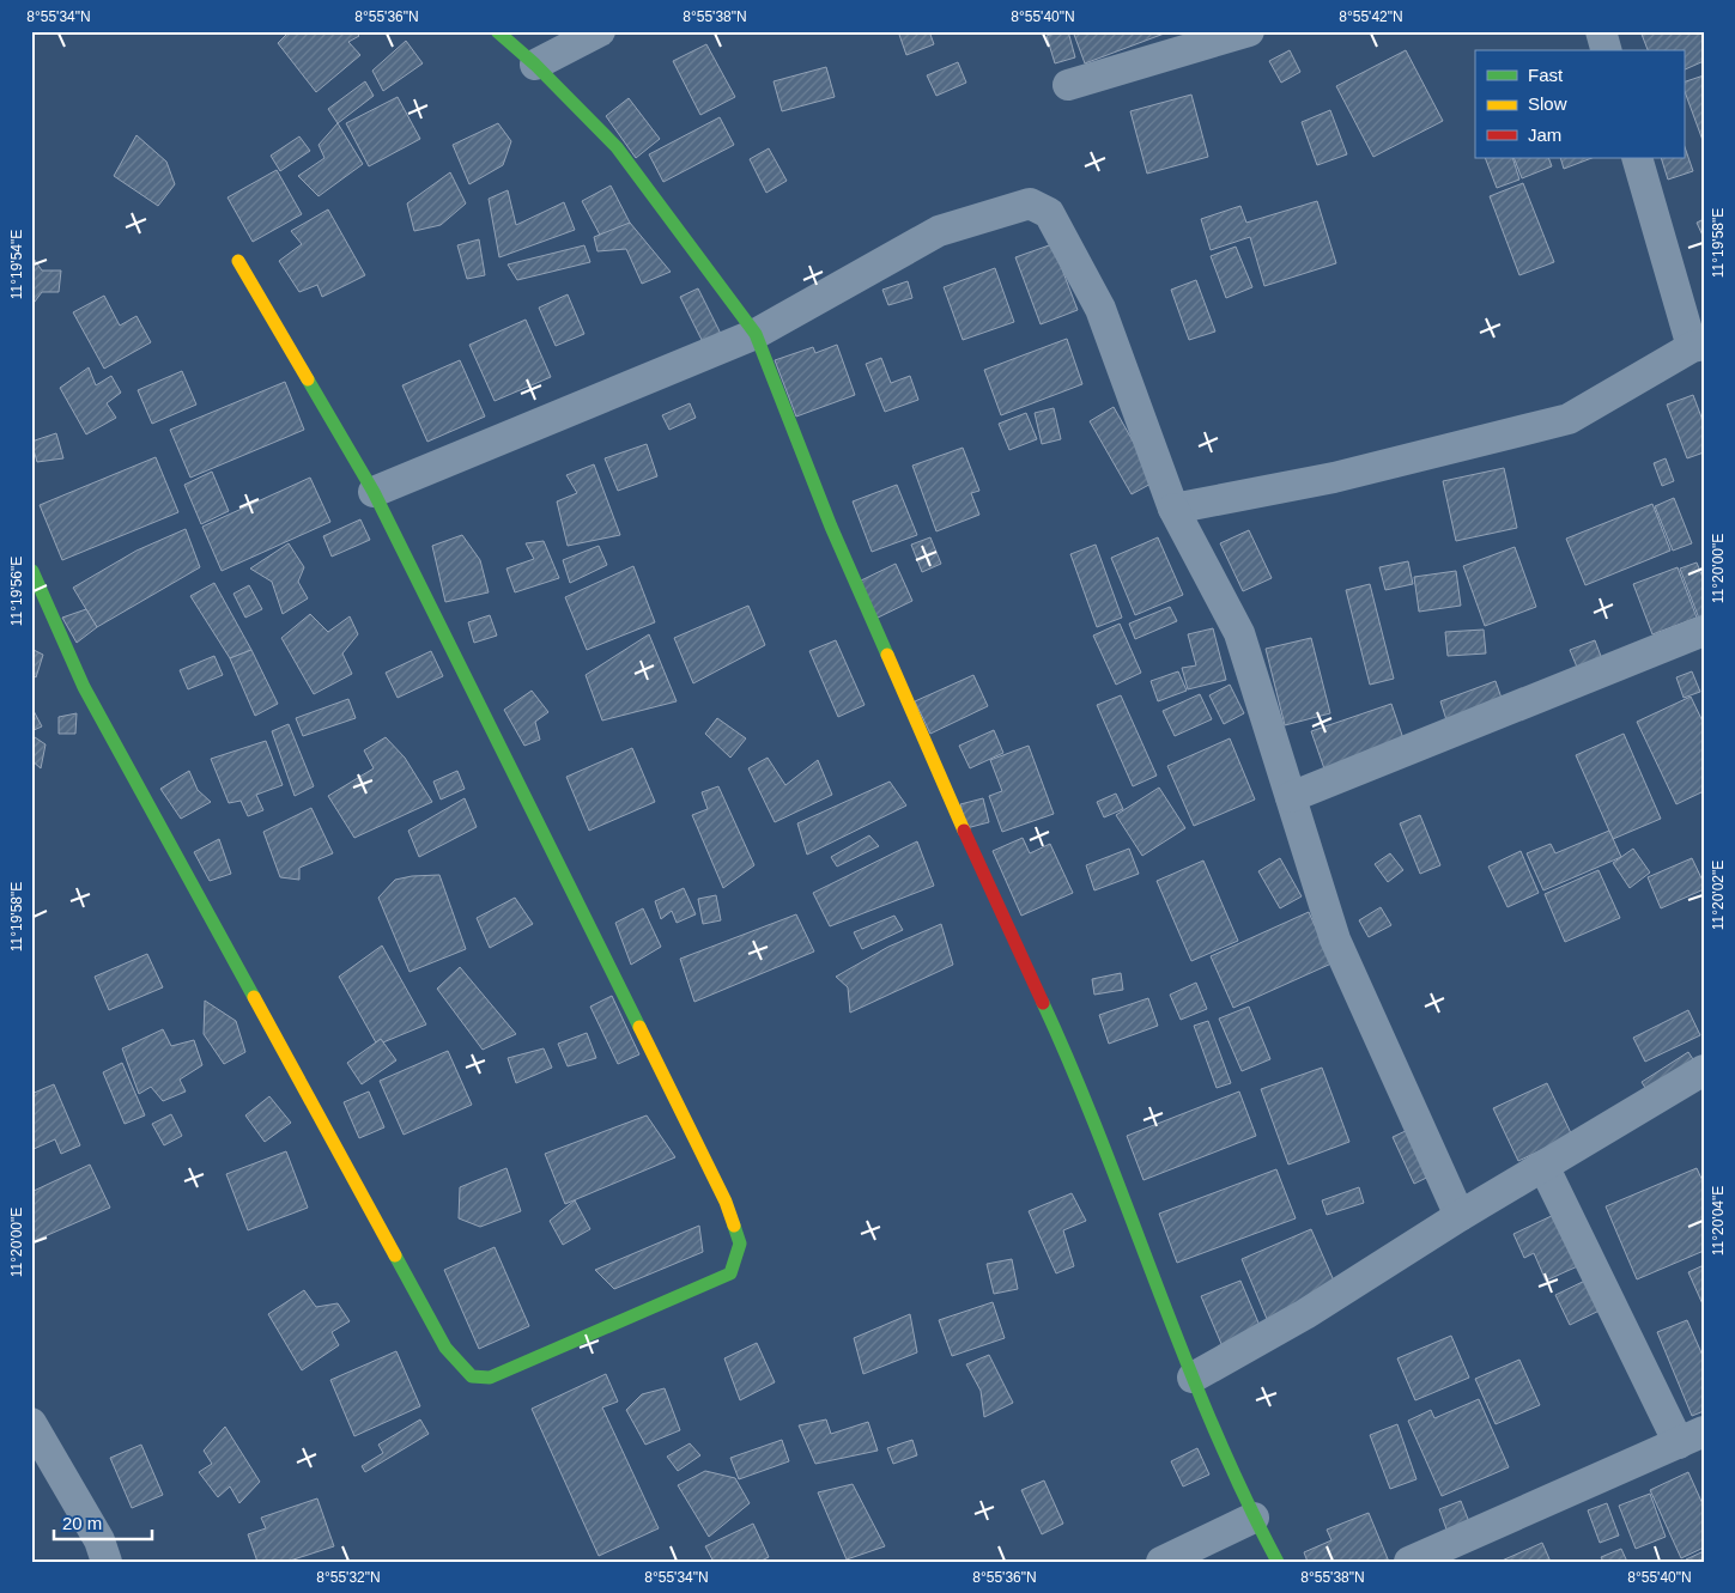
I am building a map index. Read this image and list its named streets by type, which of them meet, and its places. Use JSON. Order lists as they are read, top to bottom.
{
  "legend": ["Fast", "Slow", "Jam"],
  "scale_bar": "20 m",
  "coordinates": [
    "8°55'34\"N",
    "8°55'36\"N",
    "8°55'38\"N",
    "8°55'40\"N",
    "8°55'42\"N",
    "11°19'58\"E",
    "11°19'54\"E",
    "11°20'00\"E",
    "11°19'56\"E",
    "11°20'02\"E",
    "11°20'04\"E",
    "8°55'32\"N"
  ]
}
